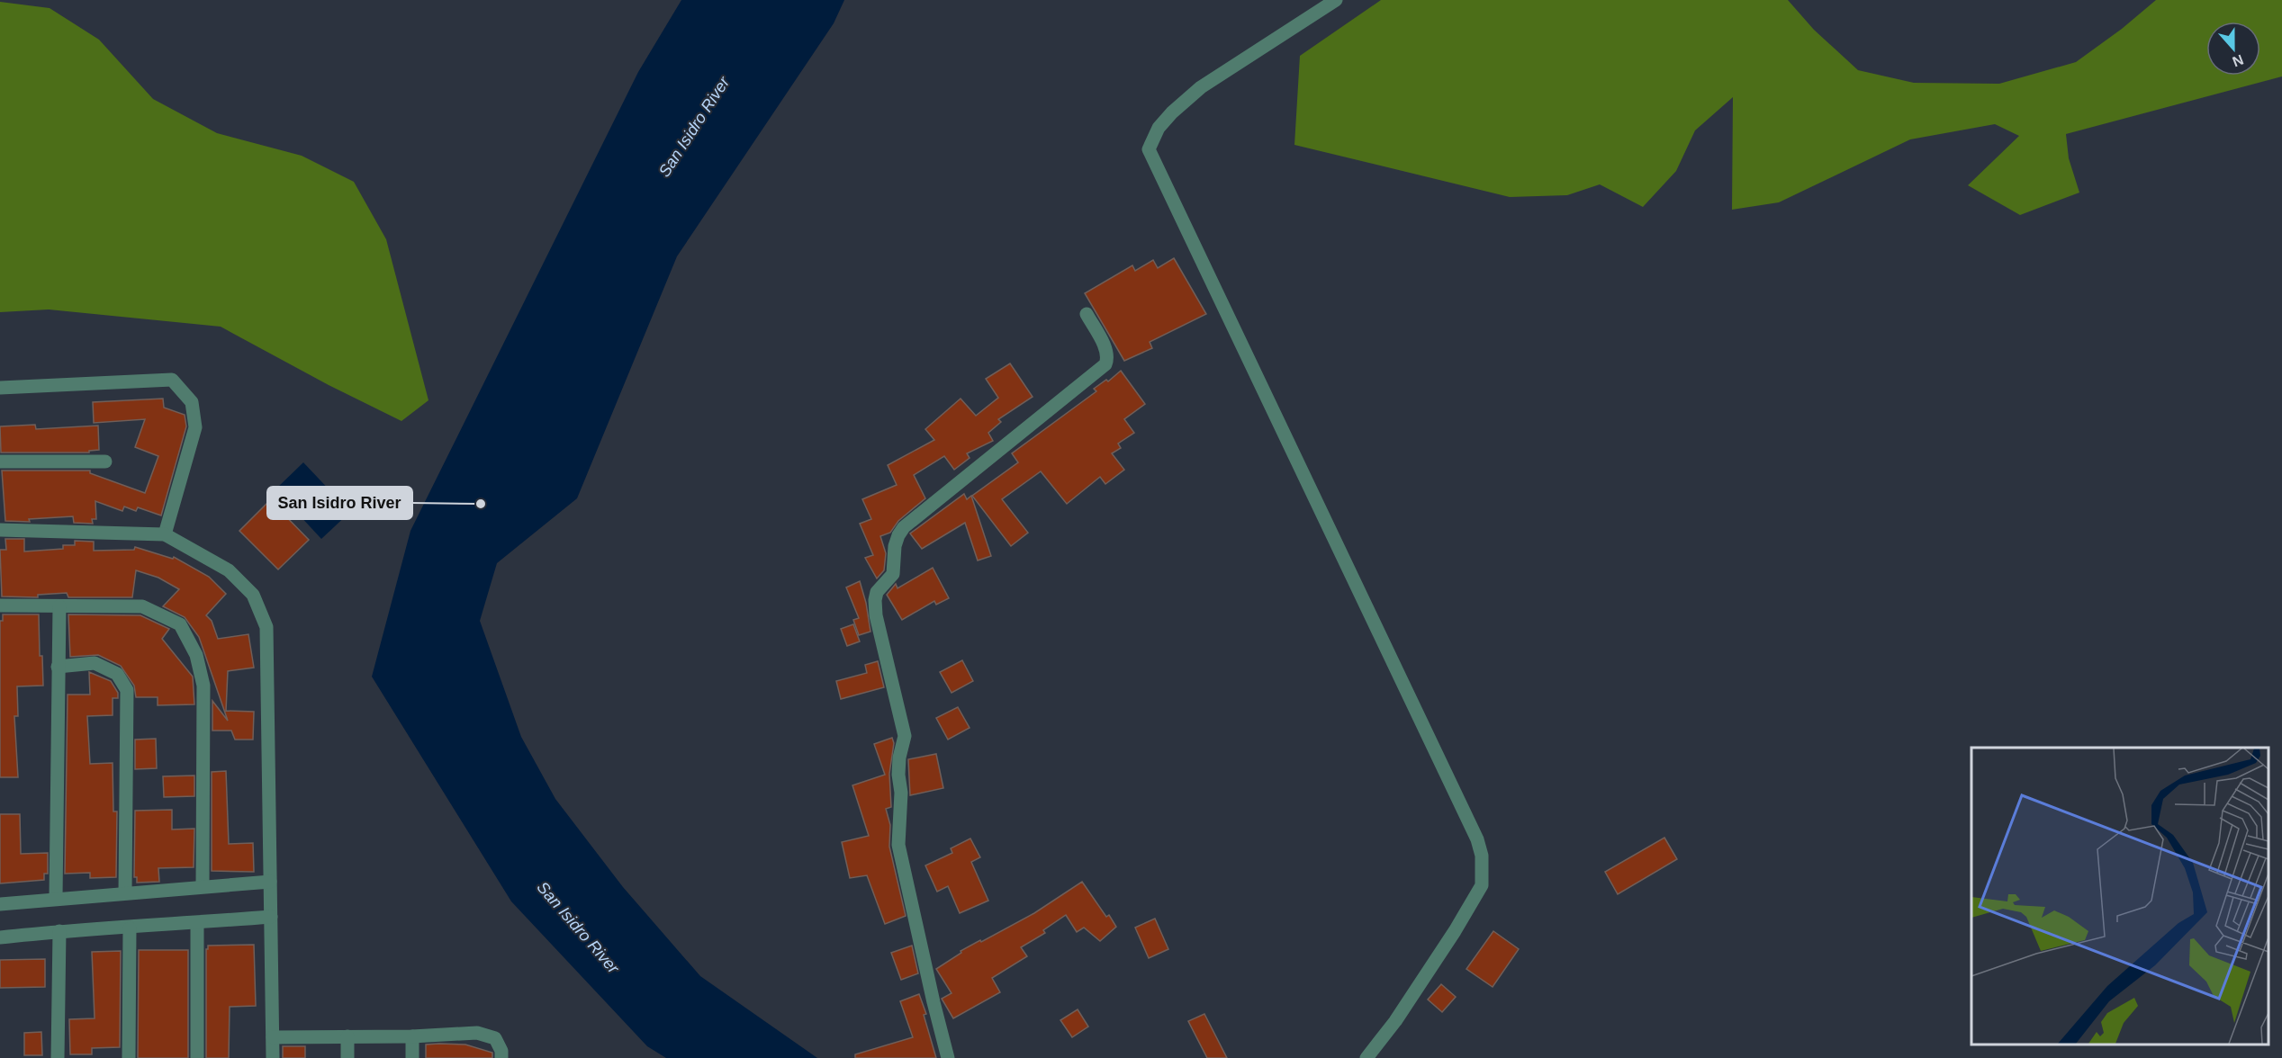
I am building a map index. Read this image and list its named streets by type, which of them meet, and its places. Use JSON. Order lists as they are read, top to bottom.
{
  "water": ["San Isidro River"],
  "places": ["San Isidro River"],
  "north": "bottom"
}
